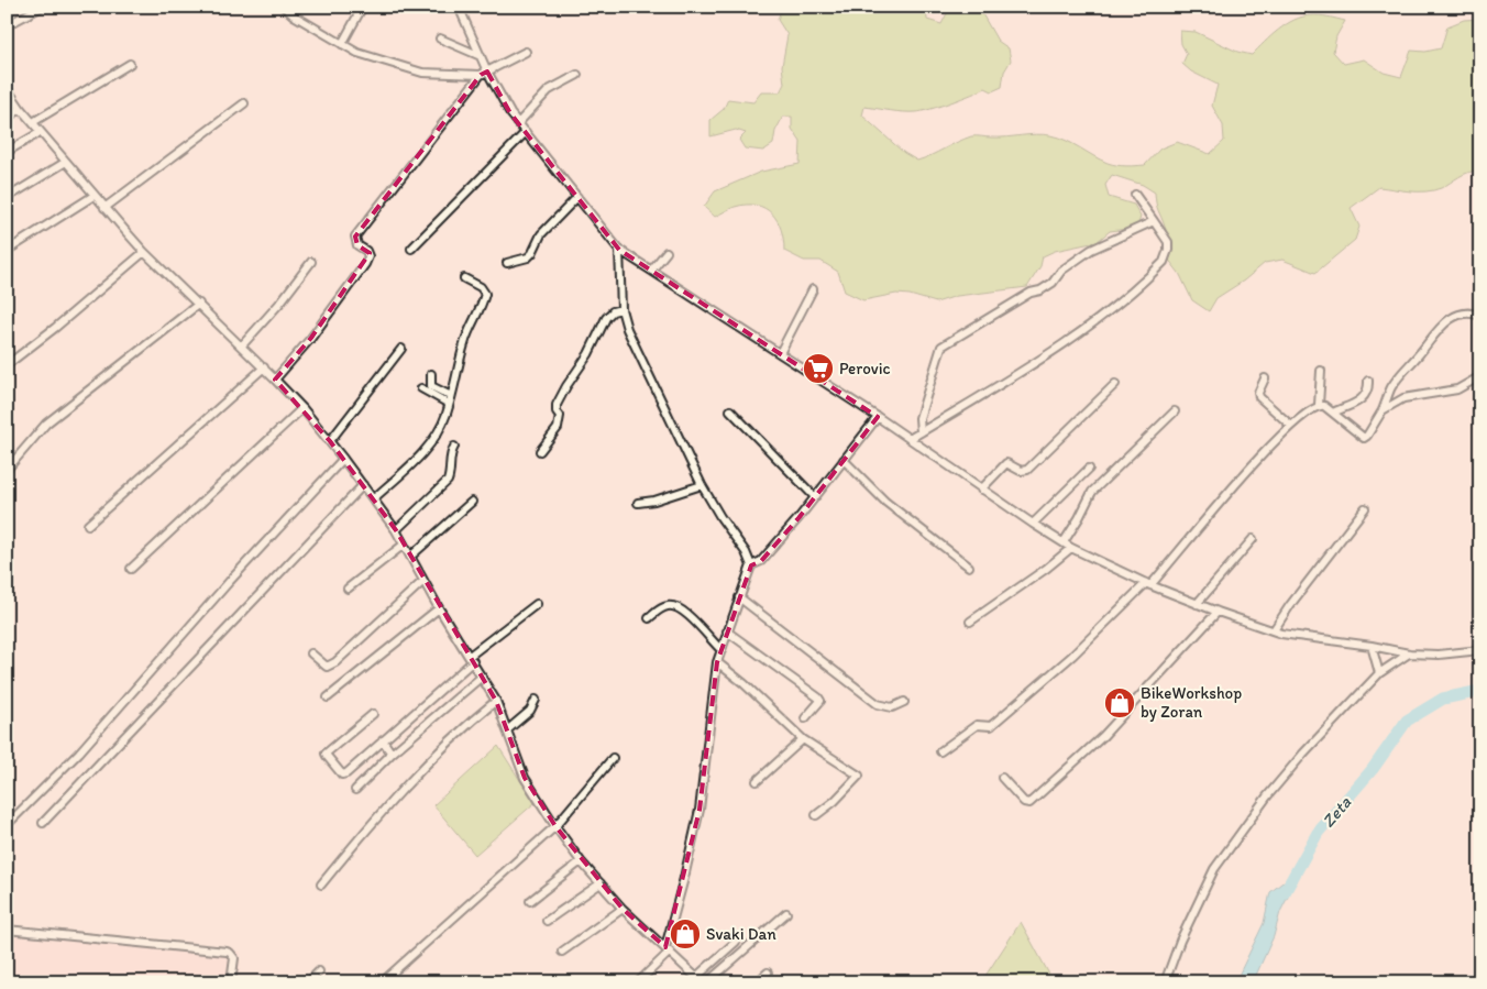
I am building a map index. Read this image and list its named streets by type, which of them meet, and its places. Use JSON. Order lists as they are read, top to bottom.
{
  "water": ["Zeta"],
  "places": {
    "supermarket": ["Perovic"],
    "shop": ["BikeWorkshop by Zoran", "Svaki Dan"]
  }
}
